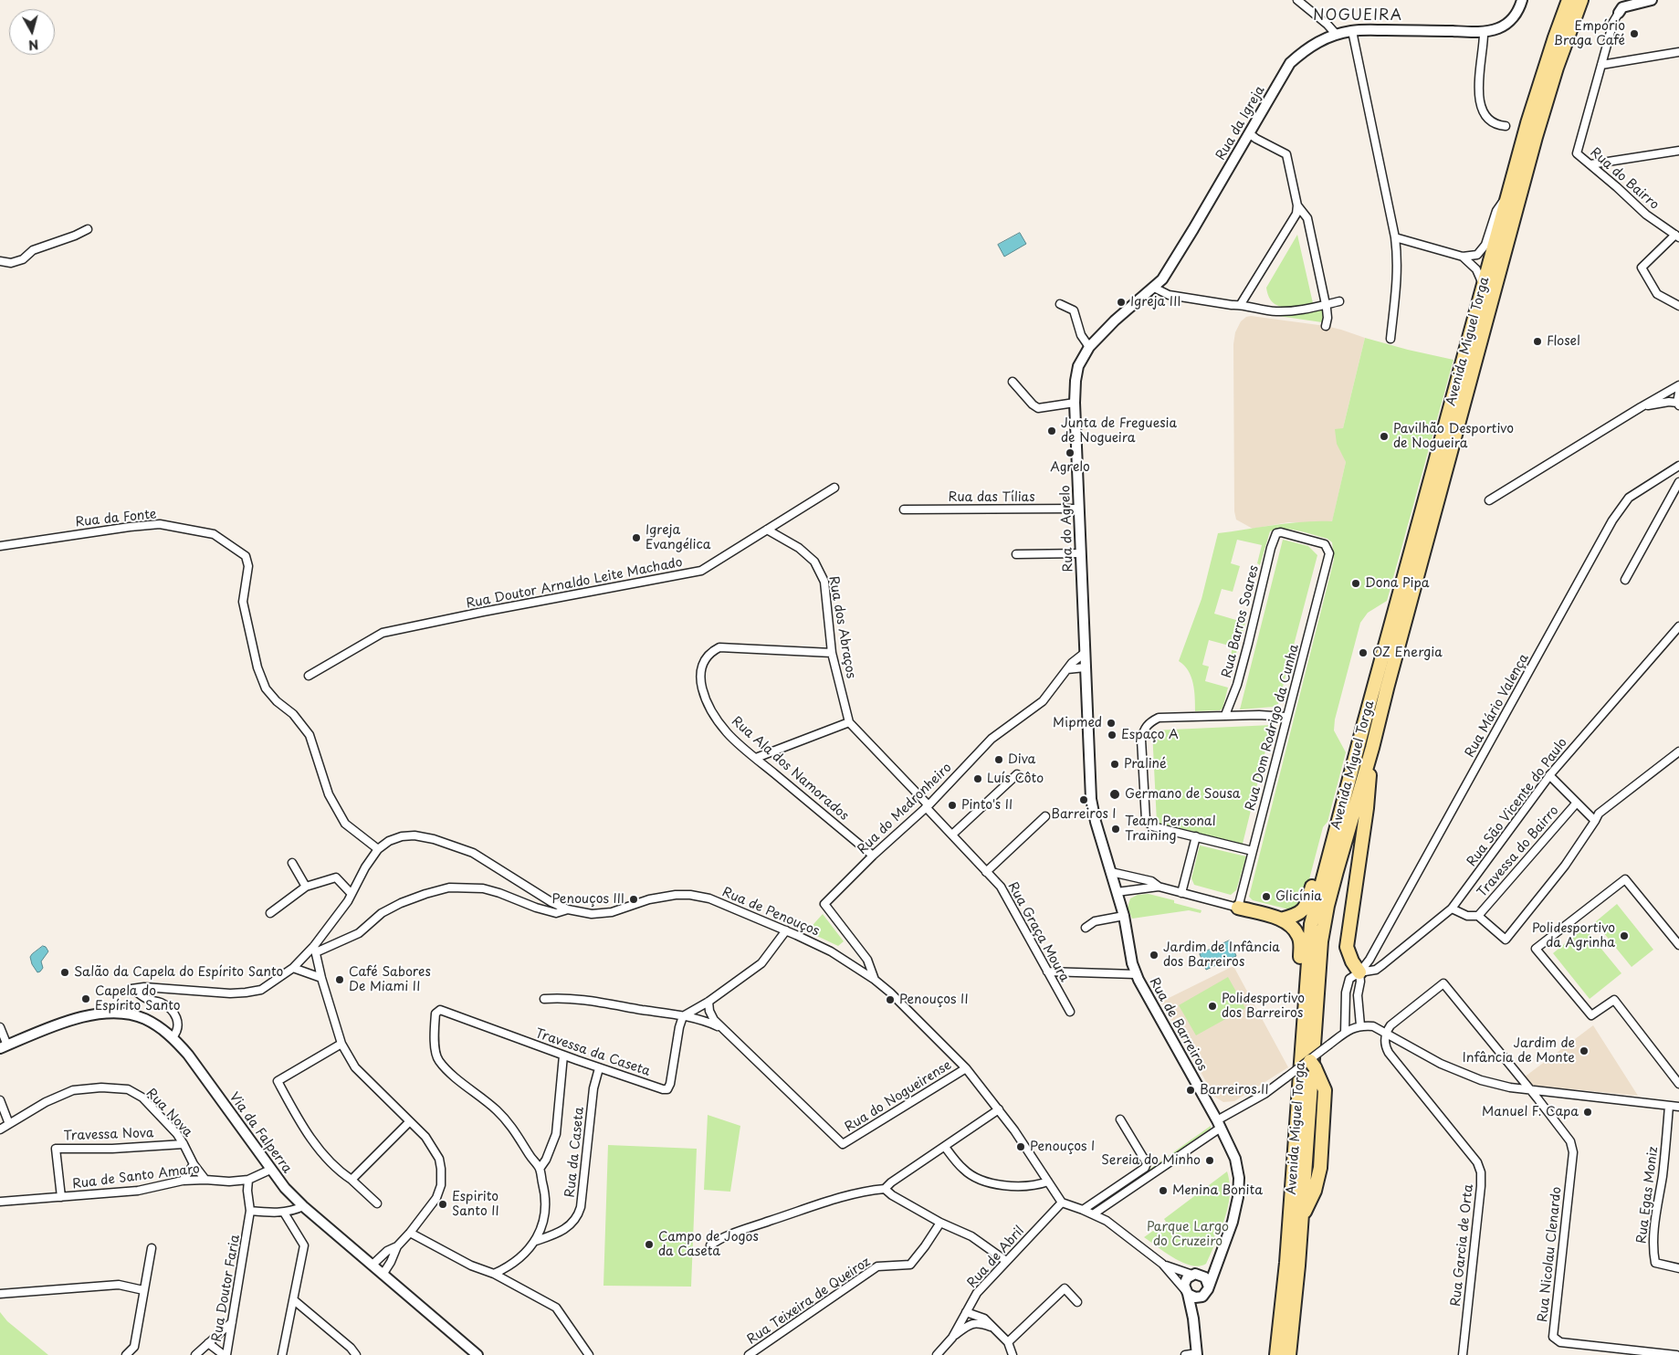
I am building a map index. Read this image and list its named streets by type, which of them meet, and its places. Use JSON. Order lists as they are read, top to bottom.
{
  "streets": {
    "highway": ["Avenida Miguel Torga"],
    "street": [
      "Rua da Igreja",
      "Rua do Bairro",
      "Rua das Tílias",
      "Rua da Fonte",
      "Rua do Agrelo",
      "Rua Doutor Arnaldo Leite Machado",
      "Rua Barros Soares",
      "Rua dos Abraços",
      "Rua Mário Valença",
      "Rua Dom Rodrigo da Cunha",
      "Rua Ala dos Namorados",
      "Rua São Vicente do Paulo",
      "Rua do Medronheiro",
      "Travessa do Bairro",
      "Rua de Penouços",
      "Rua Graça Moura",
      "Rua de Barreiros",
      "Travessa da Caseta",
      "Rua do Nogueirense",
      "Rua Nova",
      "Via da Falperra",
      "Travessa Nova",
      "Rua da Caseta",
      "Rua de Santo Amaro",
      "Rua Egas Moniz",
      "Rua Garcia de Orta",
      "Rua Nicolau Clenardo",
      "Rua de Abril",
      "Rua Doutor Faria",
      "Rua Teixeira de Queiroz"
    ]
  },
  "crossings": [
    ["Rua da Igreja", "Rua do Agrelo"],
    ["Rua das Tílias", "Rua do Agrelo"],
    ["Rua da Fonte", "Rua de Penouços"],
    ["Rua do Agrelo", "Rua do Medronheiro"],
    ["Rua do Agrelo", "Rua de Barreiros"],
    ["Rua Doutor Arnaldo Leite Machado", "Rua dos Abraços"],
    ["Rua Barros Soares", "Rua Dom Rodrigo da Cunha"],
    ["Rua dos Abraços", "Rua Ala dos Namorados"],
    ["Rua dos Abraços", "Rua do Medronheiro"],
    ["Rua dos Abraços", "Rua Graça Moura"],
    ["Rua Mário Valença", "Rua São Vicente do Paulo"],
    ["Rua Ala dos Namorados", "Rua do Medronheiro"],
    ["Rua do Medronheiro", "Rua de Penouços"],
    ["Rua do Medronheiro", "Rua Graça Moura"],
    ["Rua do Medronheiro", "Rua de Barreiros"],
    ["Rua de Penouços", "Rua do Nogueirense"],
    ["Rua de Penouços", "Via da Falperra"],
    ["Rua de Penouços", "Rua de Abril"],
    ["Travessa da Caseta", "Rua da Caseta"],
    ["Rua Nova", "Travessa Nova"],
    ["Rua Nova", "Rua de Santo Amaro"],
    ["Travessa Nova", "Rua de Santo Amaro"],
    ["Rua de Santo Amaro", "Rua Doutor Faria"]
  ],
  "districts": ["NOGUEIRA"],
  "parks": ["Parque Largo do Cruzeiro"],
  "places": [
    "Empório Braga Café",
    "Igreja III",
    "Flosel",
    "Junta de Freguesia de Nogueira",
    "Pavilhão Desportivo de Nogueira",
    "Agrelo",
    "Igreja Evangélica",
    "Dona Pipa",
    "OZ Energia",
    "Mipmed",
    "Espaço A",
    "Diva",
    "Praliné",
    "Luís Côto",
    "Germano de Sousa",
    "Barreiros I",
    "Pinto's II",
    "Team Personal Training",
    "Glicínia",
    "Penouços III",
    "Polidesportivo da Agrinha",
    "Jardim de Infância dos Barreiros",
    "Salão da Capela do Espírito Santo",
    "Café Sabores De Miami II",
    "Capela do Espírito Santo",
    "Penouços II",
    "Polidesportivo dos Barreiros",
    "Jardim de Infância de Monte",
    "Barreiros II",
    "Manuel F. Capa",
    "Penouços I",
    "Sereia do Minho",
    "Menina Bonita",
    "Espirito Santo II",
    "Campo de Jogos da Caseta"
  ],
  "north": "bottom"
}
